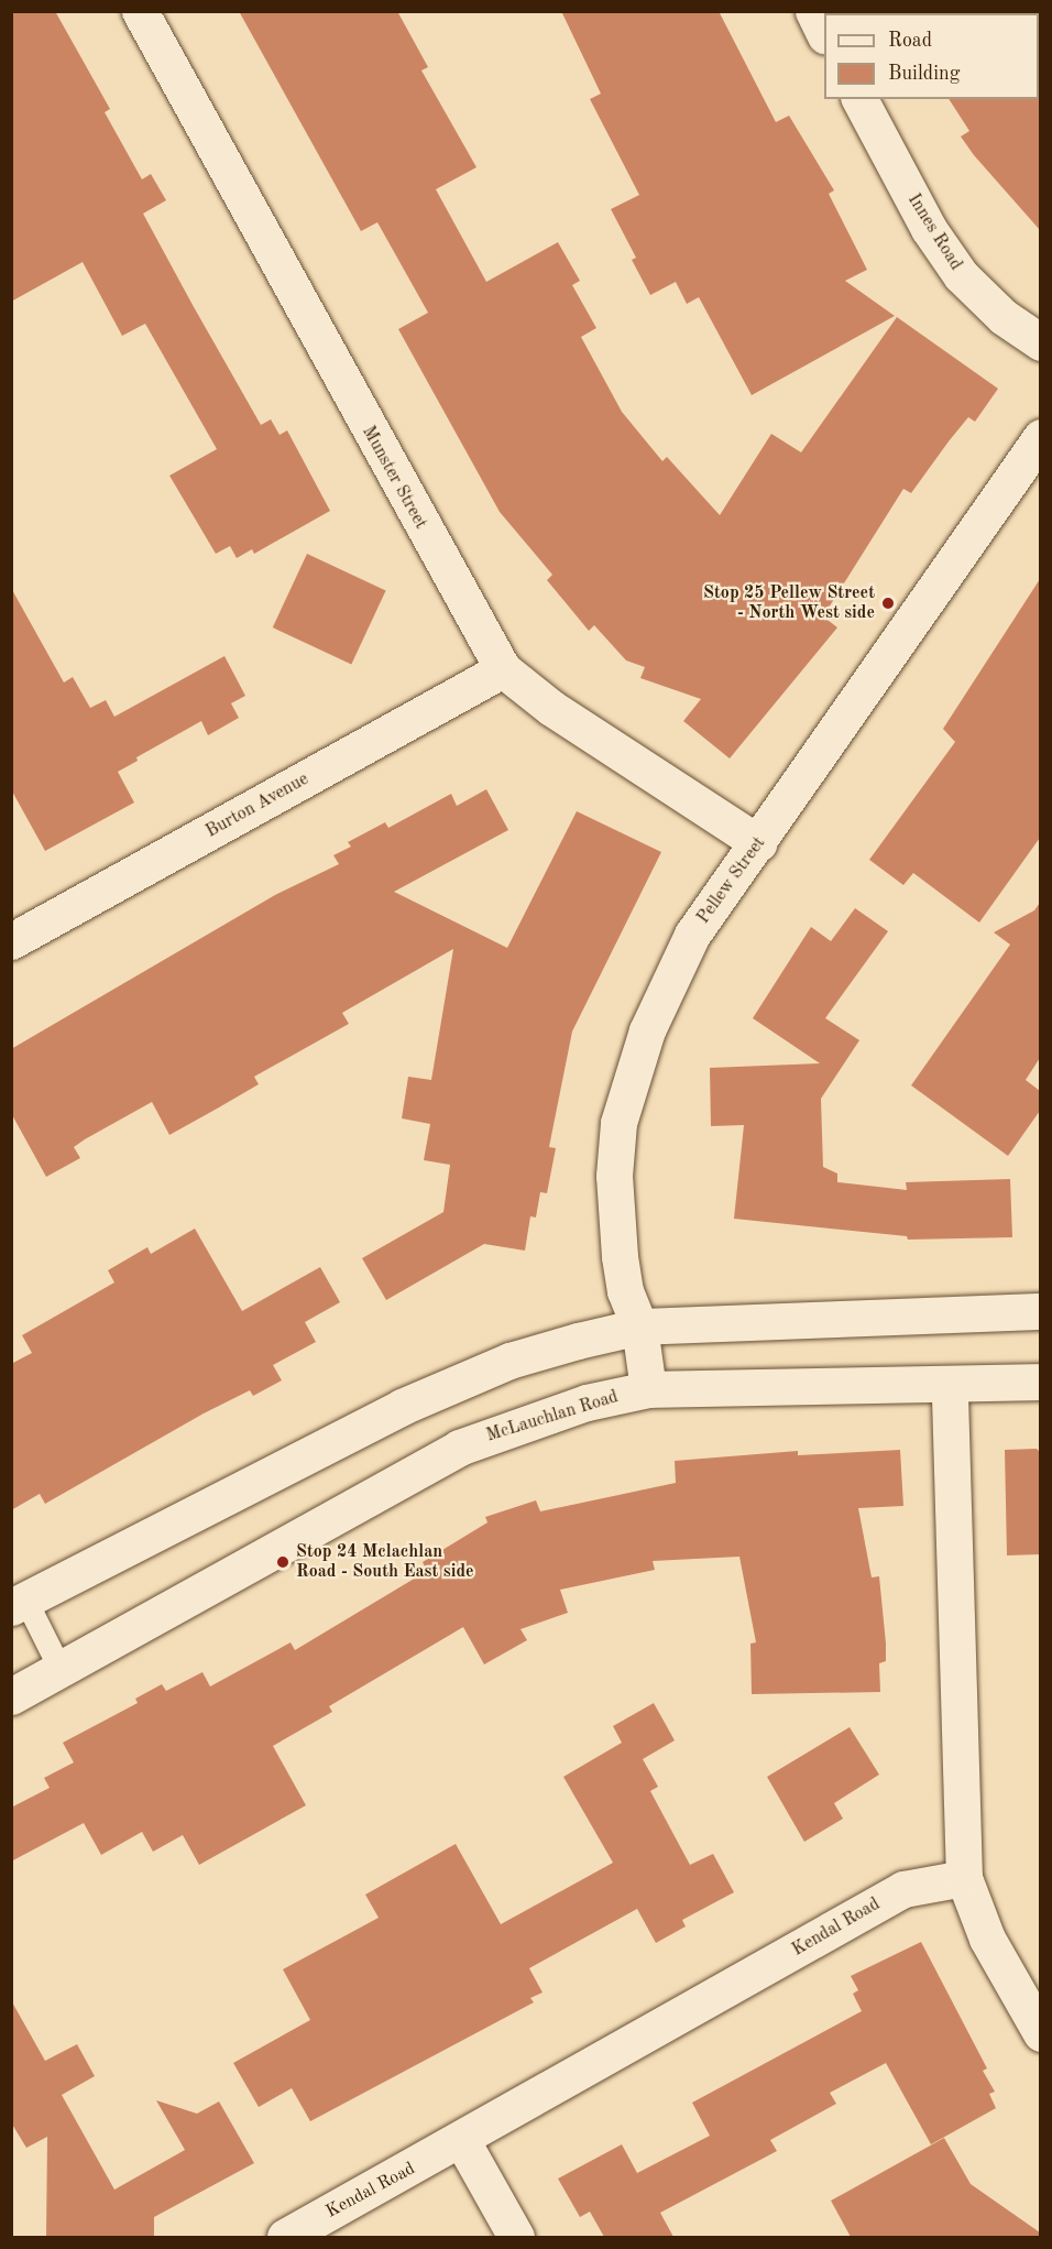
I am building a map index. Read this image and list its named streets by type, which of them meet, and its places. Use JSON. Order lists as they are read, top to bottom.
{
  "streets": {
    "street": [
      "Innes Road",
      "Munster Street",
      "Burton Avenue",
      "Pellew Street",
      "McLauchlan Road",
      "Kendal Road"
    ]
  },
  "crossings": [
    ["Munster Street", "Burton Avenue"],
    ["Munster Street", "Pellew Street"],
    ["Pellew Street", "McLauchlan Road"]
  ],
  "places": ["Stop 25 Pellew Street - North West side", "Stop 24 Mclachlan Road - South East side"],
  "legend": ["Road", "Building"]
}
